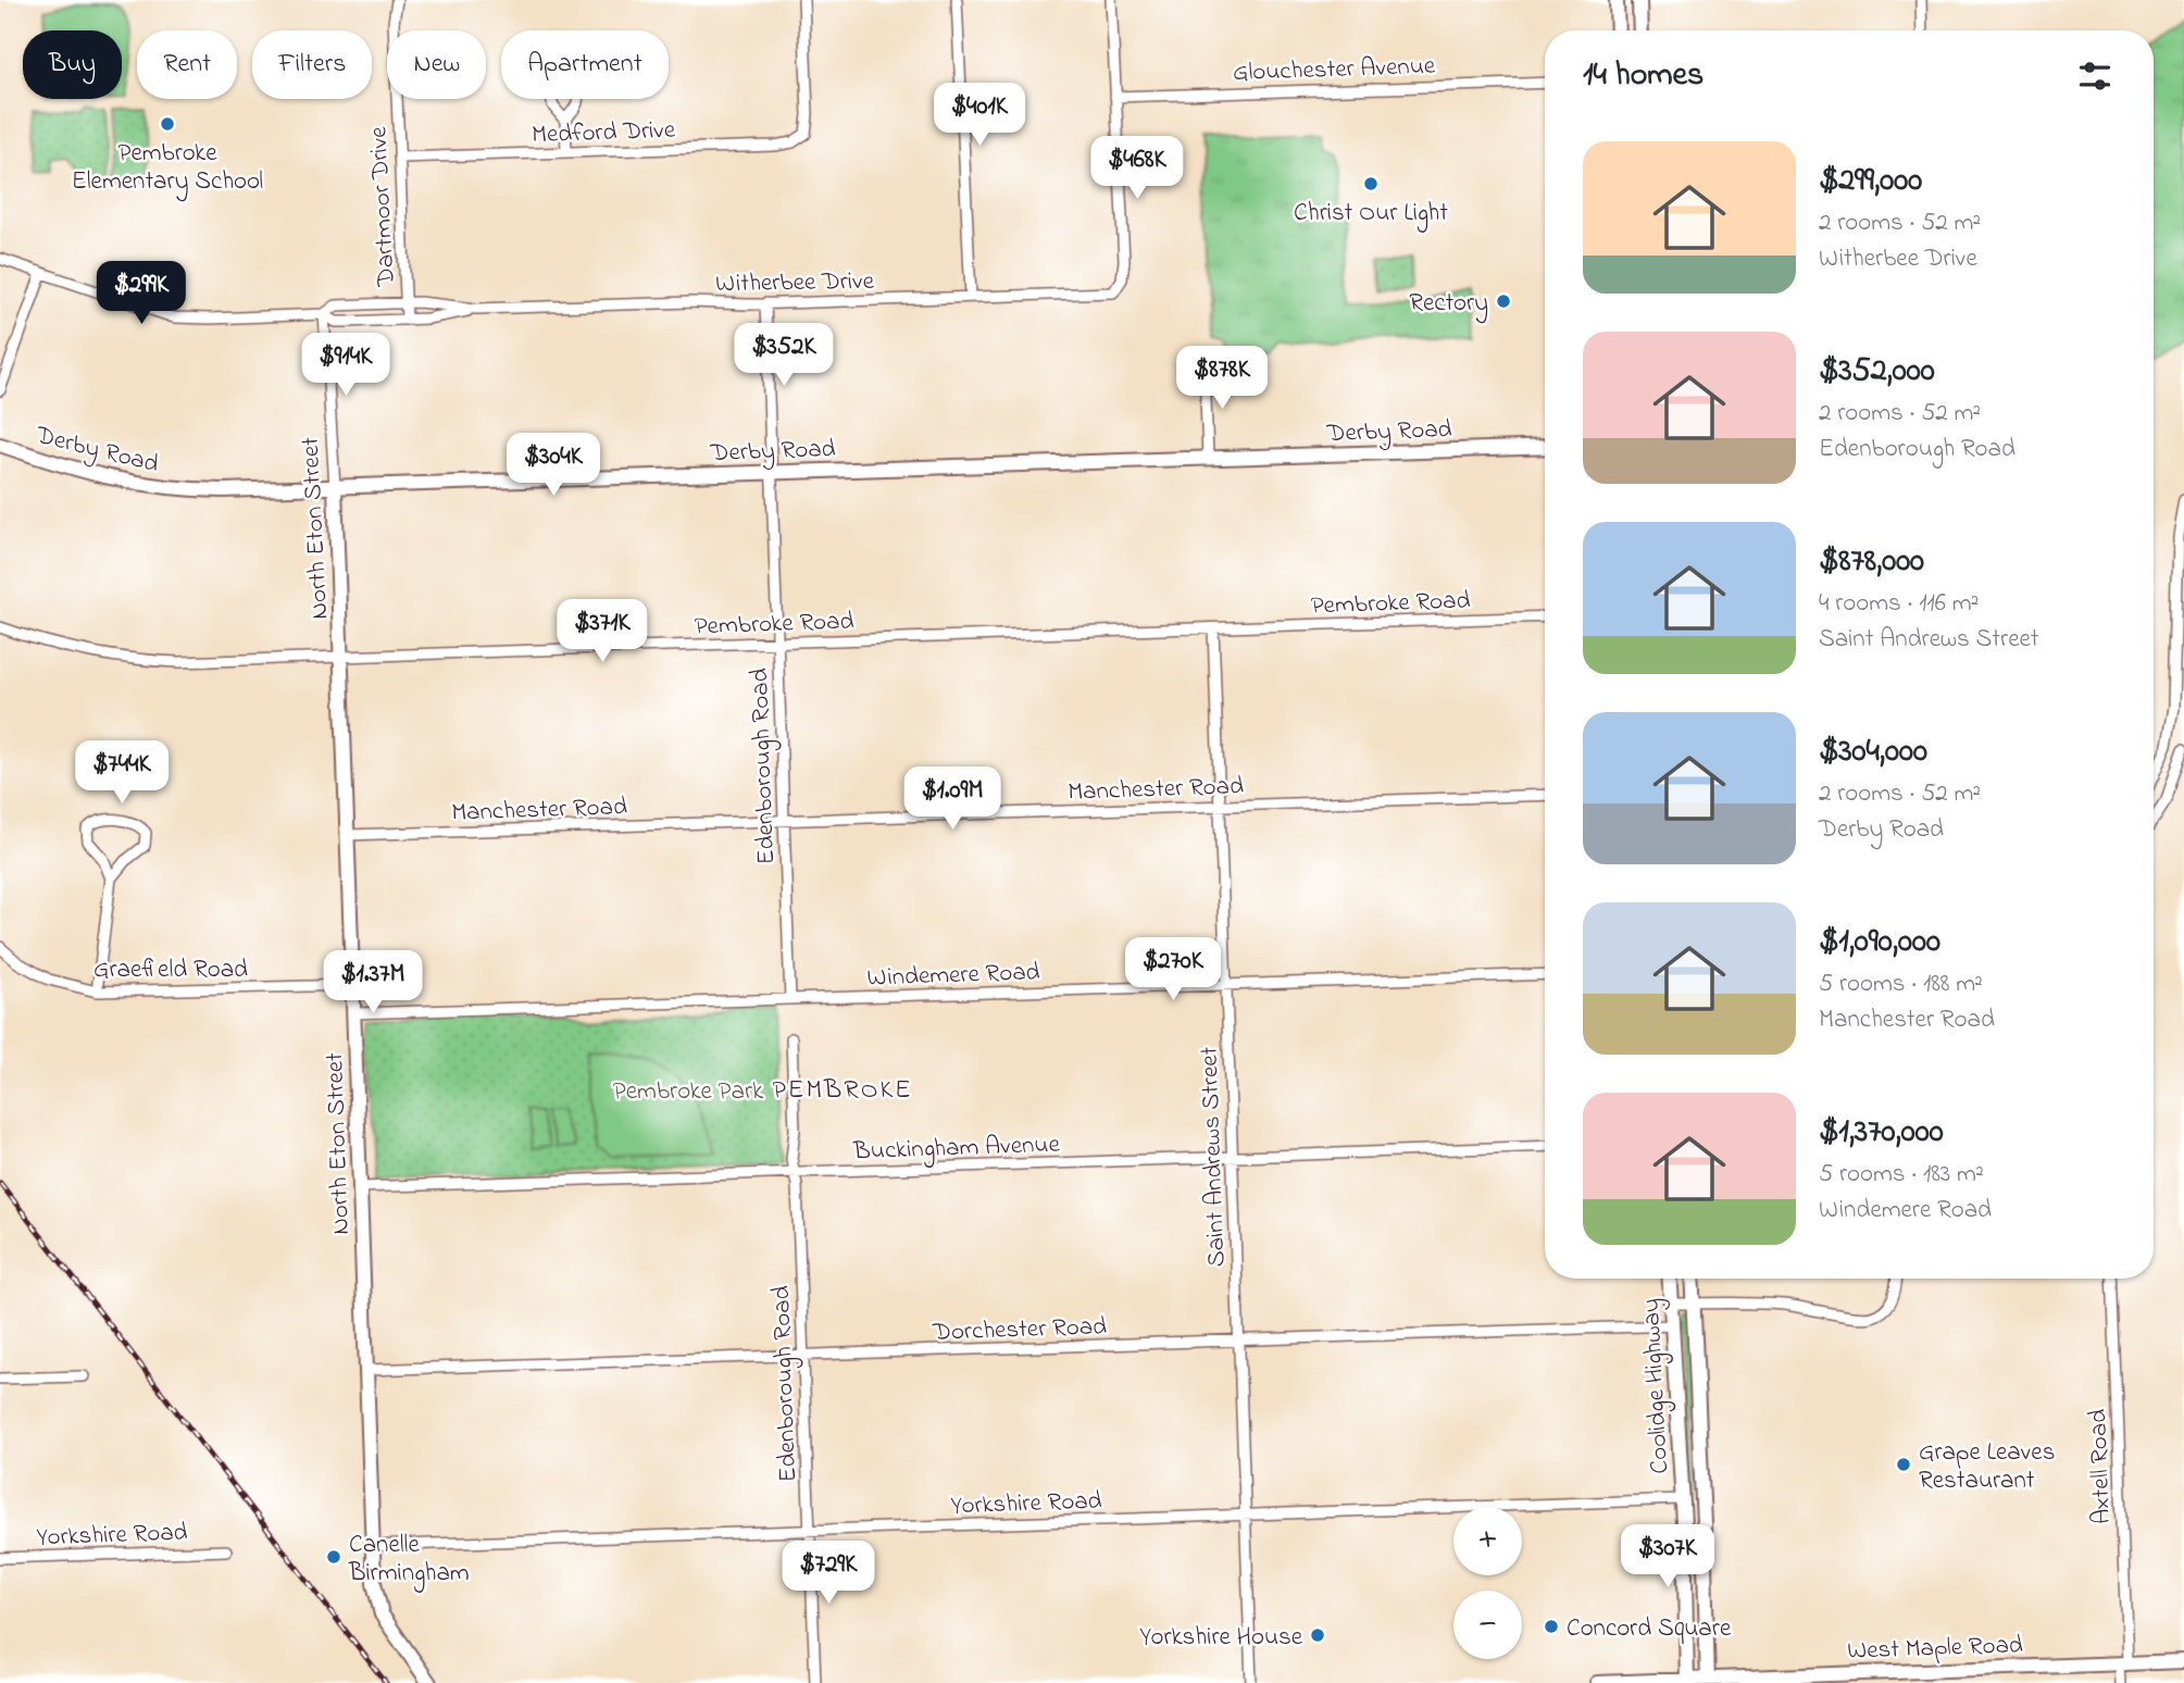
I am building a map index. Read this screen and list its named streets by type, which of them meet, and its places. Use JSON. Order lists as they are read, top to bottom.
{
  "streets": {
    "street": [
      "Glouchester Avenue",
      "Medford Drive",
      "Dartmoor Drive",
      "Witherbee Drive",
      "Derby Road",
      "North Eton Street",
      "Pembroke Road",
      "Edenborough Road",
      "Manchester Road",
      "Graefield Road",
      "Windemere Road",
      "Buckingham Avenue",
      "Saint Andrews Street",
      "Dorchester Road",
      "Coolidge Highway",
      "Axtell Road",
      "Yorkshire Road",
      "West Maple Road"
    ]
  },
  "crossings": [
    ["Glouchester Avenue", "Witherbee Drive"],
    ["Medford Drive", "Dartmoor Drive"],
    ["Dartmoor Drive", "Witherbee Drive"],
    ["Witherbee Drive", "North Eton Street"],
    ["Witherbee Drive", "Edenborough Road"],
    ["Derby Road", "North Eton Street"],
    ["Derby Road", "Edenborough Road"],
    ["North Eton Street", "Pembroke Road"],
    ["North Eton Street", "Manchester Road"],
    ["North Eton Street", "Graefield Road"],
    ["North Eton Street", "Windemere Road"],
    ["North Eton Street", "Buckingham Avenue"],
    ["North Eton Street", "Dorchester Road"],
    ["North Eton Street", "Yorkshire Road"],
    ["Pembroke Road", "Edenborough Road"],
    ["Pembroke Road", "Saint Andrews Street"],
    ["Edenborough Road", "Manchester Road"],
    ["Edenborough Road", "Windemere Road"],
    ["Edenborough Road", "Buckingham Avenue"],
    ["Edenborough Road", "Dorchester Road"],
    ["Edenborough Road", "Yorkshire Road"],
    ["Manchester Road", "Saint Andrews Street"],
    ["Windemere Road", "Saint Andrews Street"],
    ["Buckingham Avenue", "Saint Andrews Street"],
    ["Saint Andrews Street", "Dorchester Road"],
    ["Saint Andrews Street", "Yorkshire Road"],
    ["Dorchester Road", "Coolidge Highway"],
    ["Coolidge Highway", "Yorkshire Road"],
    ["Coolidge Highway", "West Maple Road"],
    ["Axtell Road", "West Maple Road"]
  ],
  "districts": ["PEMBROKE"],
  "parks": ["Pembroke Park"],
  "places": [
    "Pembroke Elementary School",
    "Christ Our Light",
    "Rectory",
    "Grape Leaves Restaurant",
    "Canelle Birmingham",
    "Concord Square",
    "Yorkshire House"
  ],
  "page": {
    "chip": [
      "Buy",
      "Rent",
      "Filters",
      "New",
      "Apartment"
    ],
    "heading": "14 homes",
    "price": [
      "$401K",
      "$468K",
      "$299K",
      "$352K",
      "$914K",
      "$878K",
      "$304K",
      "$371K",
      "$744K",
      "$1.09M",
      "$270K",
      "$1.37M",
      "$307K",
      "$729K"
    ],
    "list": [
      {
        "name": "$299,000",
        "note": "2 rooms · 52 m² · Witherbee Drive"
      },
      {
        "name": "$352,000",
        "note": "2 rooms · 52 m² · Edenborough Road"
      },
      {
        "name": "$878,000",
        "note": "4 rooms · 116 m² · Saint Andrews Street"
      },
      {
        "name": "$304,000",
        "note": "2 rooms · 52 m² · Derby Road"
      },
      {
        "name": "$1,090,000",
        "note": "5 rooms · 188 m² · Manchester Road"
      },
      {
        "name": "$1,370,000",
        "note": "5 rooms · 183 m² · Windemere Road"
      }
    ],
    "map_buttons": ["+", "−"]
  }
}
